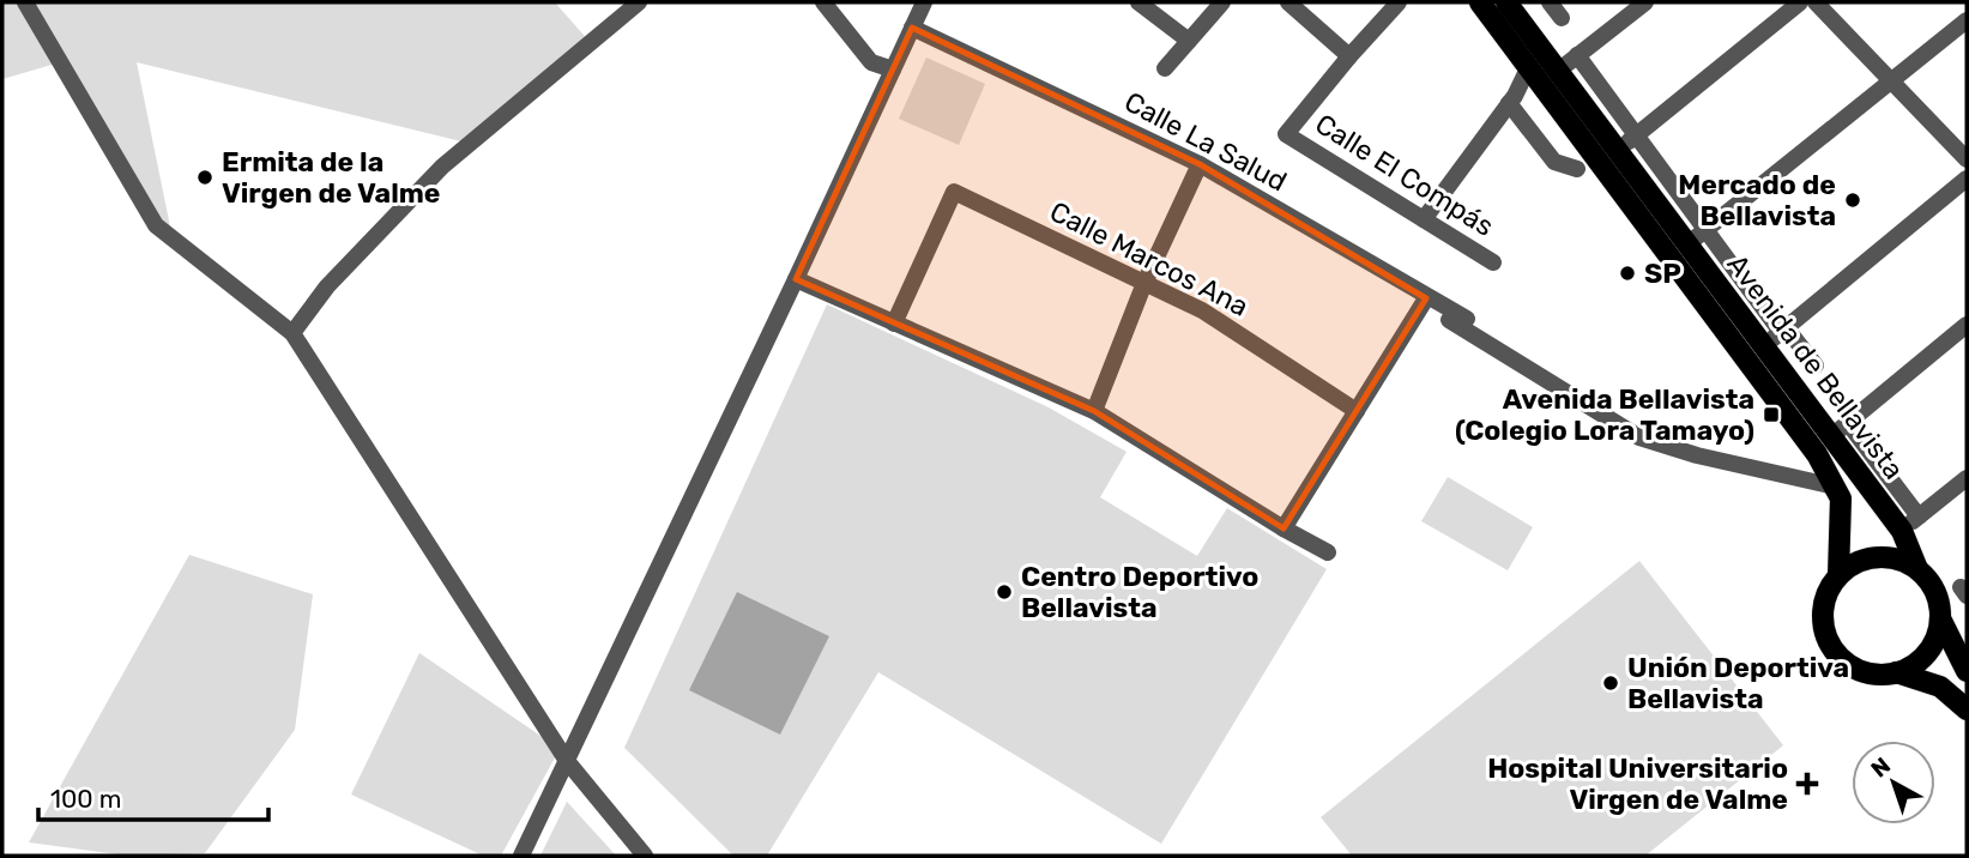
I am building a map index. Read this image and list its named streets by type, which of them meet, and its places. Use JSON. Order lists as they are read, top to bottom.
{
  "streets": {
    "main road": ["Avenida de Bellavista"],
    "street": ["Calle La Salud", "Calle El Compás", "Calle Marcos Ana"]
  },
  "crossings": [
    ["Calle La Salud", "Avenida de Bellavista"]
  ],
  "places": {
    "other": [
      "Ermita de la Virgen de Valme",
      "Mercado de Bellavista",
      "SP",
      "Centro Deportivo Bellavista",
      "Unión Deportiva Bellavista"
    ],
    "transit": ["Avenida Bellavista (Colegio Lora Tamayo)"],
    "health": ["Hospital Universitario Virgen de Valme"]
  },
  "scale_bar": "100 m",
  "north": "top left"
}
